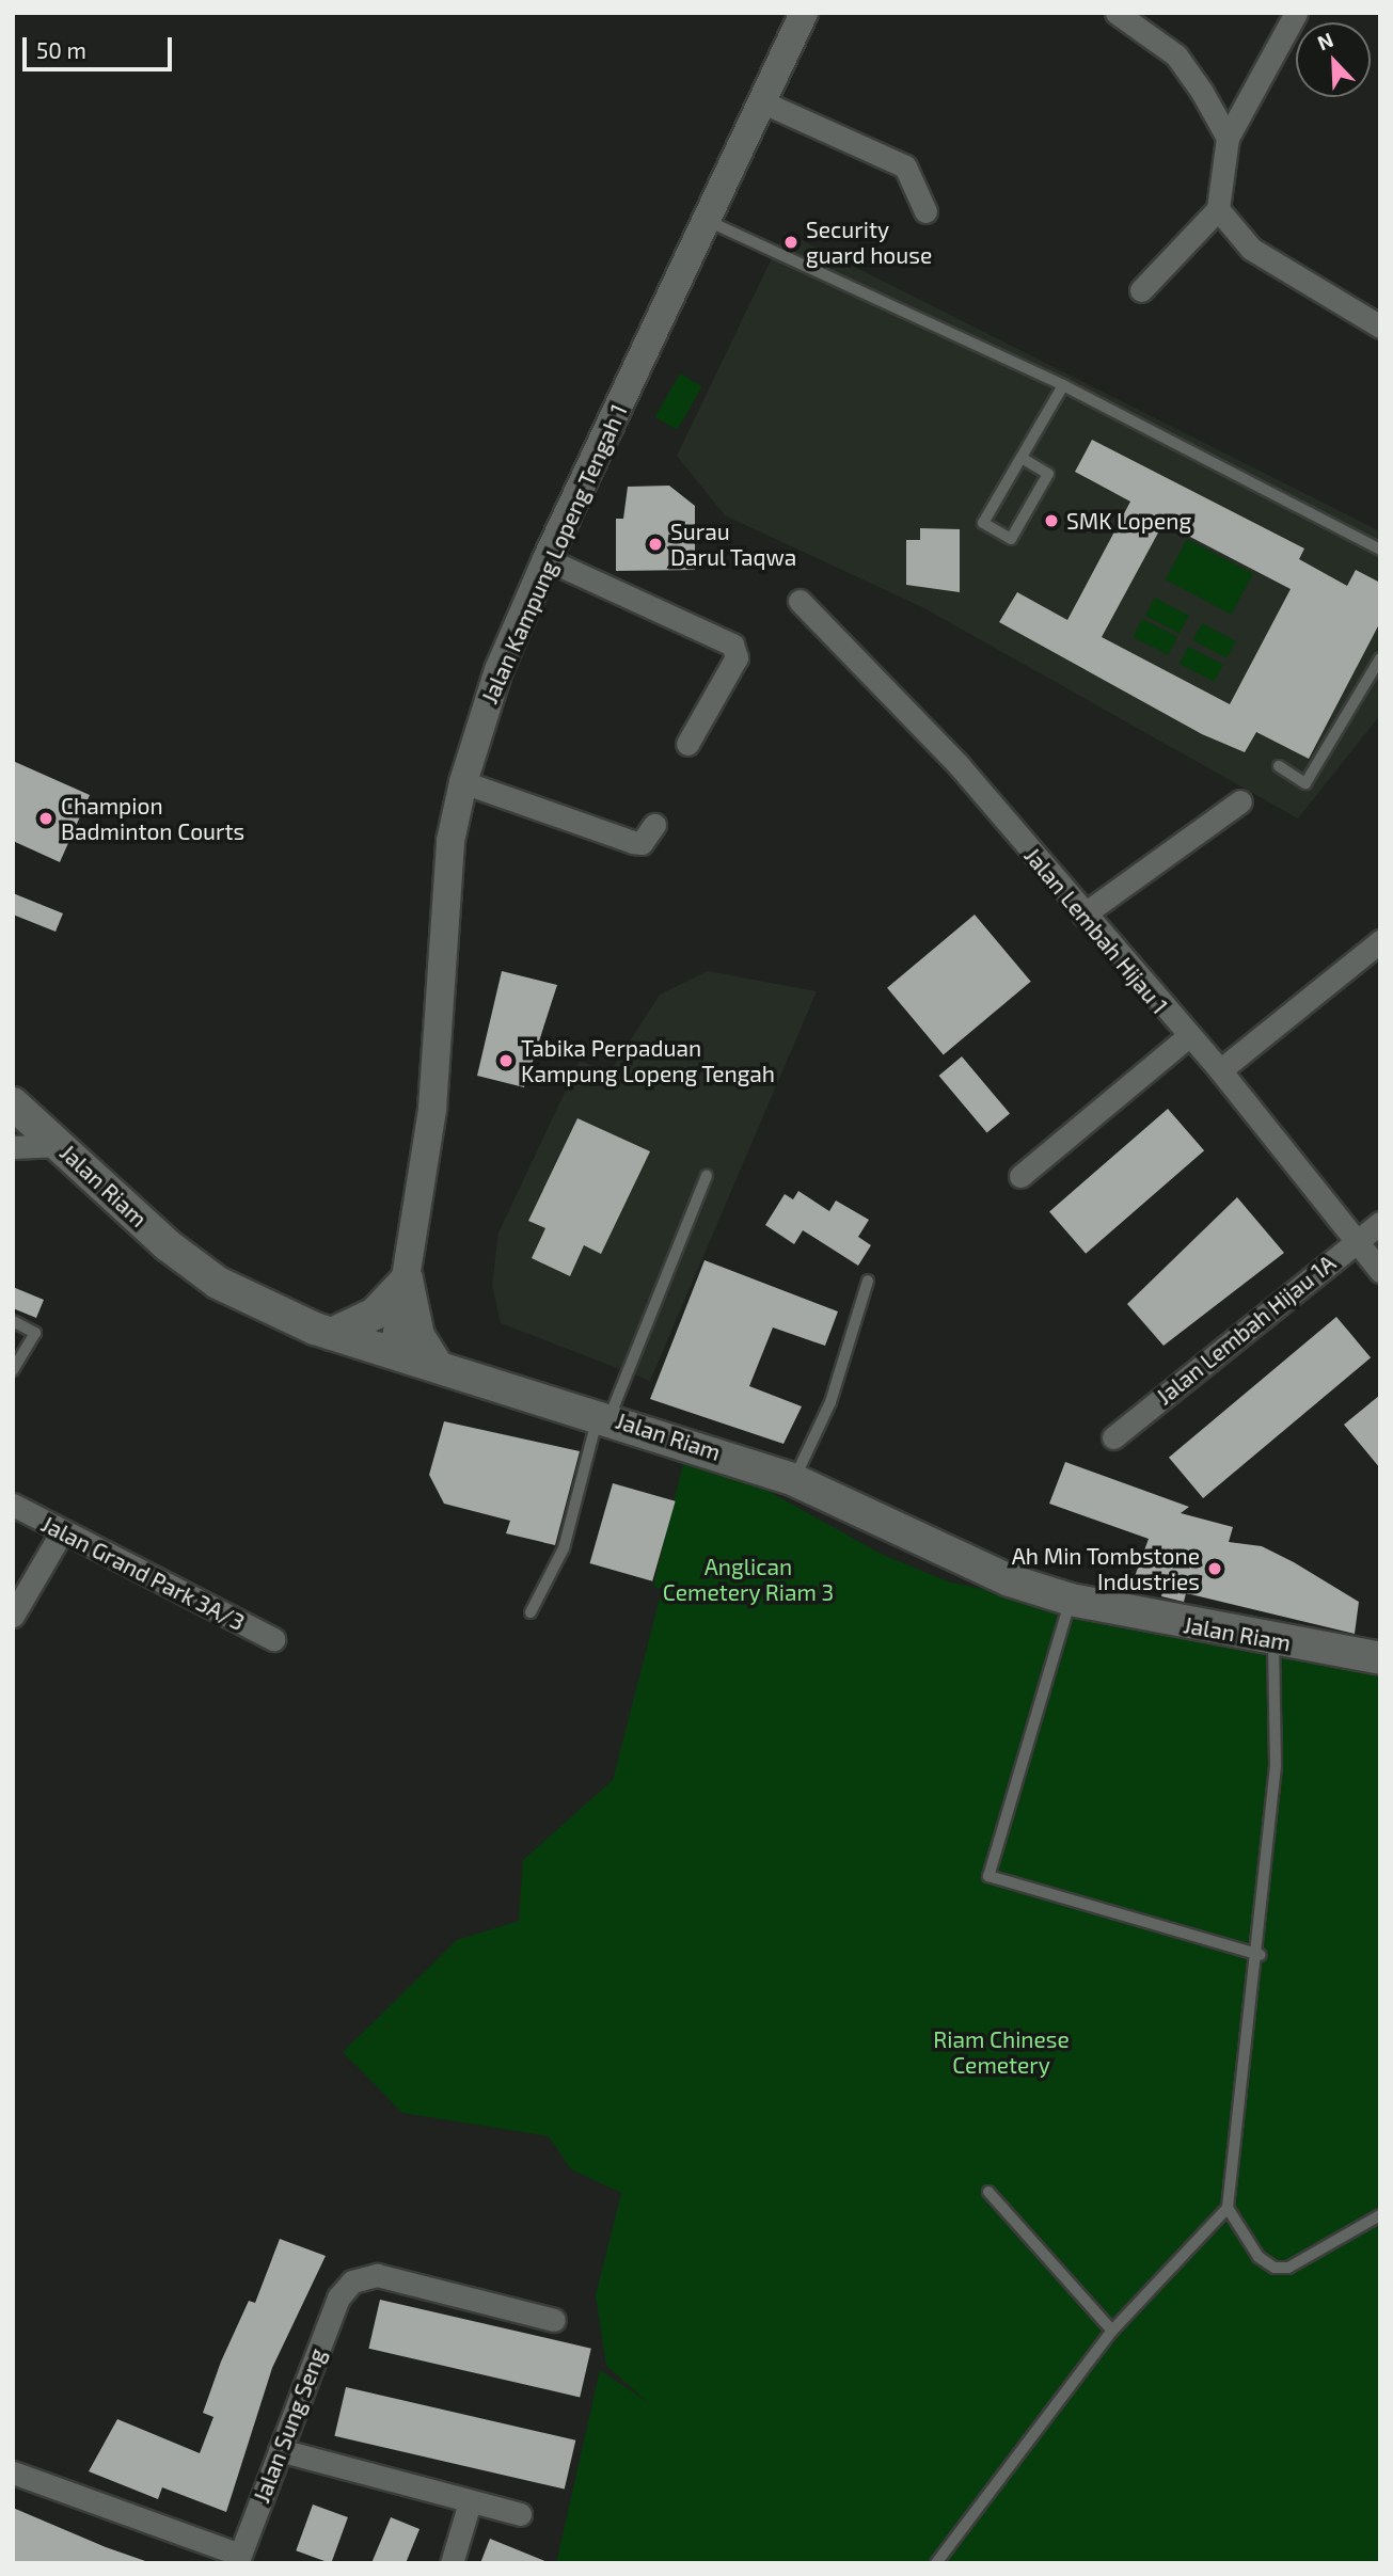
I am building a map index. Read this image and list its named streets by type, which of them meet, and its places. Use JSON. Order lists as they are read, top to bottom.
{
  "streets": {
    "main road": ["Jalan Riam"],
    "street": [
      "Jalan Kampung Lopeng Tengah 1",
      "Jalan Lembah Hijau 1",
      "Jalan Lembah Hijau 1A",
      "Jalan Grand Park 3A/3",
      "Jalan Sung Seng"
    ]
  },
  "crossings": [
    ["Jalan Kampung Lopeng Tengah 1", "Jalan Riam"],
    ["Jalan Lembah Hijau 1", "Jalan Lembah Hijau 1A"]
  ],
  "parks": ["Anglican Cemetery Riam 3", "Riam Chinese Cemetery"],
  "places": [
    "Security guard house",
    "SMK Lopeng",
    "Surau Darul Taqwa",
    "Champion Badminton Courts",
    "Tabika Perpaduan Kampung Lopeng Tengah",
    "Ah Min Tombstone Industries"
  ],
  "scale_bar": "50 m",
  "north": "top left"
}
